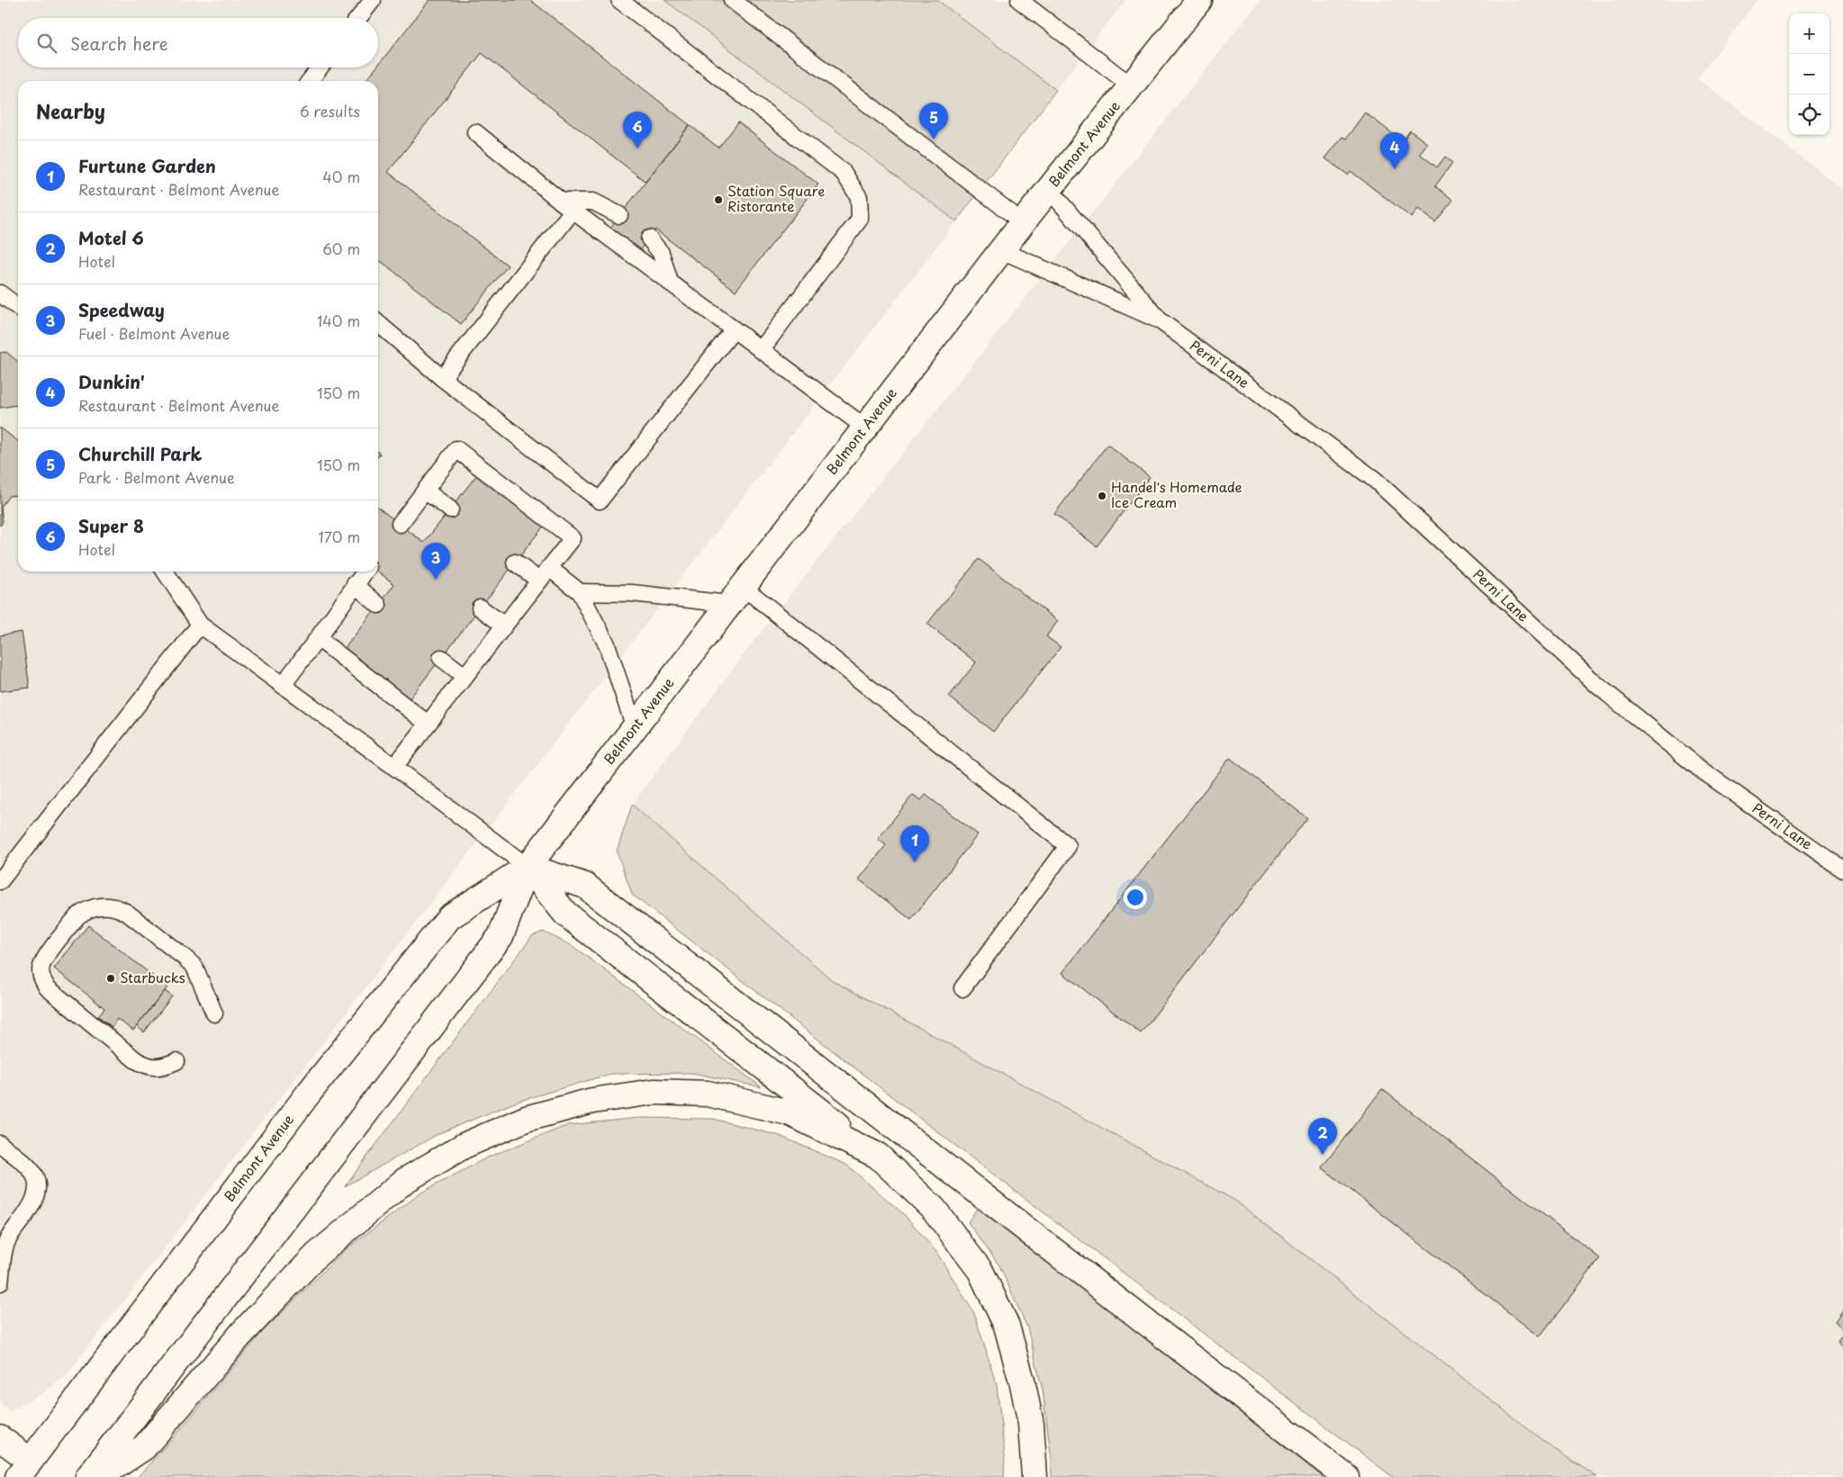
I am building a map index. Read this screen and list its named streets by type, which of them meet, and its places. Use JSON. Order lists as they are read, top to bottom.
{
  "streets": {
    "main road": ["Belmont Avenue"],
    "lane": ["Perni Lane"]
  },
  "places": ["Station Square Ristorante", "Handel's Homemade Ice Cream", "Starbucks"],
  "page": {
    "map_buttons": ["+", "−"],
    "search": "Search here",
    "heading": ["Nearby", "6 results"],
    "pins": [
      "5",
      "6",
      "4",
      "3",
      "1",
      "2"
    ],
    "list": [
      {
        "mark": "1",
        "name": "Furtune Garden",
        "note": "Restaurant · Belmont Avenue",
        "value": "40 m"
      },
      {
        "mark": "2",
        "name": "Motel 6",
        "note": "Hotel",
        "value": "60 m"
      },
      {
        "mark": "3",
        "name": "Speedway",
        "note": "Fuel · Belmont Avenue",
        "value": "140 m"
      },
      {
        "mark": "4",
        "name": "Dunkin'",
        "note": "Restaurant · Belmont Avenue",
        "value": "150 m"
      },
      {
        "mark": "5",
        "name": "Churchill Park",
        "note": "Park · Belmont Avenue",
        "value": "150 m"
      },
      {
        "mark": "6",
        "name": "Super 8",
        "note": "Hotel",
        "value": "170 m"
      }
    ]
  }
}
